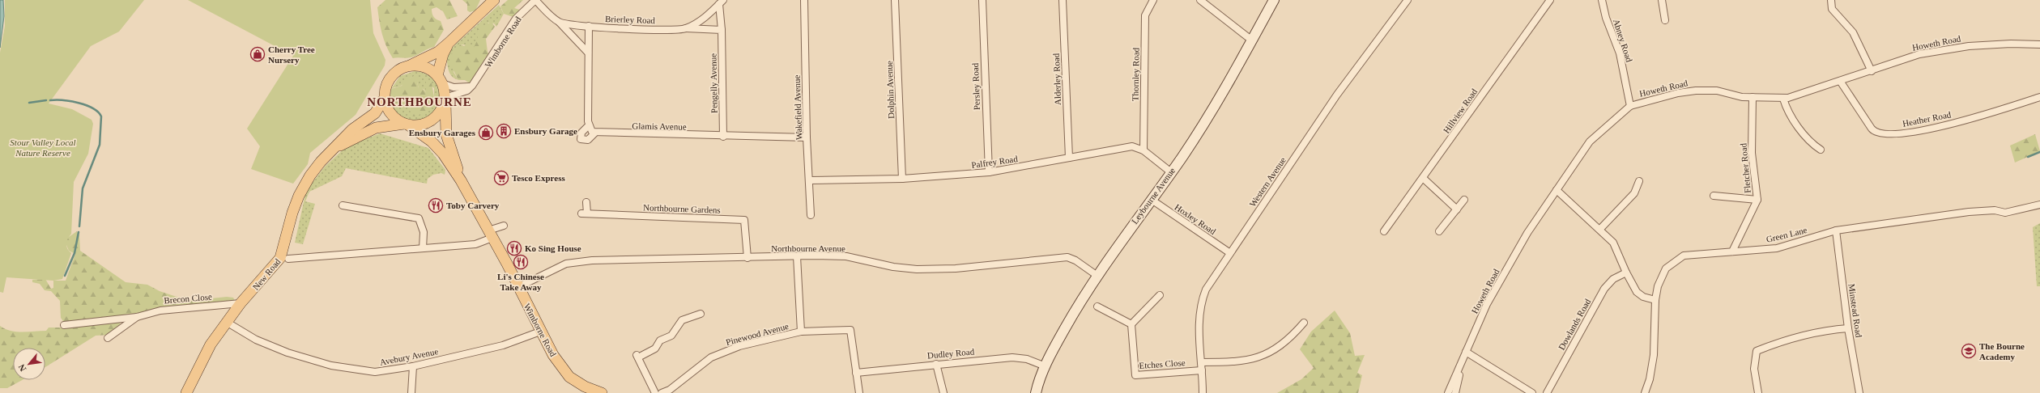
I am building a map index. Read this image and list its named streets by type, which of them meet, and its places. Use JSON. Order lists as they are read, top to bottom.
{
  "streets": {
    "main road": ["Wimborne Road", "New Road"],
    "street": [
      "Brierley Road",
      "Abney Road",
      "Howeth Road",
      "Thornley Road",
      "Alderley Road",
      "Pengelly Avenue",
      "Persley Road",
      "Dolphin Avenue",
      "Wakefield Avenue",
      "Hillview Road",
      "Heather Road",
      "Glamis Avenue",
      "Palfrey Road",
      "Fletcher Road",
      "Western Avenue",
      "Leybourne Avenue",
      "Northbourne Gardens",
      "Hoxley Road",
      "Green Lane",
      "Northbourne Avenue",
      "Brecon Close",
      "Minstead Road",
      "Dowlands Road",
      "Pinewood Avenue",
      "Dudley Road",
      "Avebury Avenue",
      "Etches Close"
    ]
  },
  "crossings": [
    ["Brierley Road", "Wimborne Road"],
    ["Brierley Road", "Pengelly Avenue"],
    ["Abney Road", "Howeth Road"],
    ["Wimborne Road", "Northbourne Avenue"],
    ["Wimborne Road", "New Road"],
    ["Wimborne Road", "Avebury Avenue"],
    ["Howeth Road", "Heather Road"],
    ["Howeth Road", "Fletcher Road"],
    ["Thornley Road", "Palfrey Road"],
    ["Alderley Road", "Palfrey Road"],
    ["Pengelly Avenue", "Glamis Avenue"],
    ["Persley Road", "Palfrey Road"],
    ["Dolphin Avenue", "Palfrey Road"],
    ["Wakefield Avenue", "Glamis Avenue"],
    ["Wakefield Avenue", "Palfrey Road"],
    ["Palfrey Road", "Leybourne Avenue"],
    ["Fletcher Road", "Green Lane"],
    ["Western Avenue", "Hoxley Road"],
    ["Western Avenue", "Etches Close"],
    ["Leybourne Avenue", "Hoxley Road"],
    ["Leybourne Avenue", "Northbourne Avenue"],
    ["Leybourne Avenue", "Dudley Road"],
    ["Northbourne Gardens", "Northbourne Avenue"],
    ["Green Lane", "Minstead Road"],
    ["New Road", "Brecon Close"],
    ["New Road", "Avebury Avenue"],
    ["Pinewood Avenue", "Dudley Road"]
  ],
  "districts": ["NORTHBOURNE"],
  "parks": ["Stour Valley Local Nature Reserve"],
  "places": {
    "shop": ["Cherry Tree Nursery", "Ensbury Garages"],
    "building": ["Ensbury Garage"],
    "supermarket": ["Tesco Express"],
    "restaurant": ["Toby Carvery", "Ko Sing House", "Li's Chinese Take Away"],
    "school or university": ["The Bourne Academy"]
  },
  "north": "bottom left"
}
